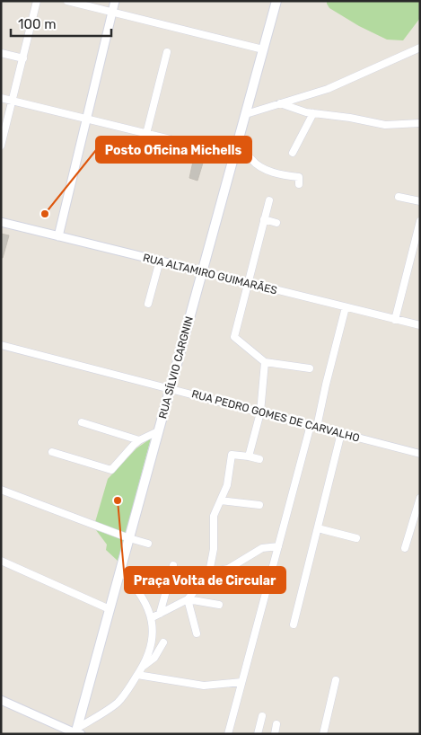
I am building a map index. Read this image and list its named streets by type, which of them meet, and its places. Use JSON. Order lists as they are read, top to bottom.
{
  "streets": {
    "main road": ["RUA SÍLVIO CARGNIN"],
    "street": ["RUA ALTAMIRO GUIMARÃES", "RUA PEDRO GOMES DE CARVALHO"]
  },
  "crossings": [
    ["RUA ALTAMIRO GUIMARÃES", "RUA SÍLVIO CARGNIN"],
    ["RUA SÍLVIO CARGNIN", "RUA PEDRO GOMES DE CARVALHO"]
  ],
  "places": ["Posto Oficina Michells", "Praça Volta de Circular"],
  "scale_bar": "100 m"
}
